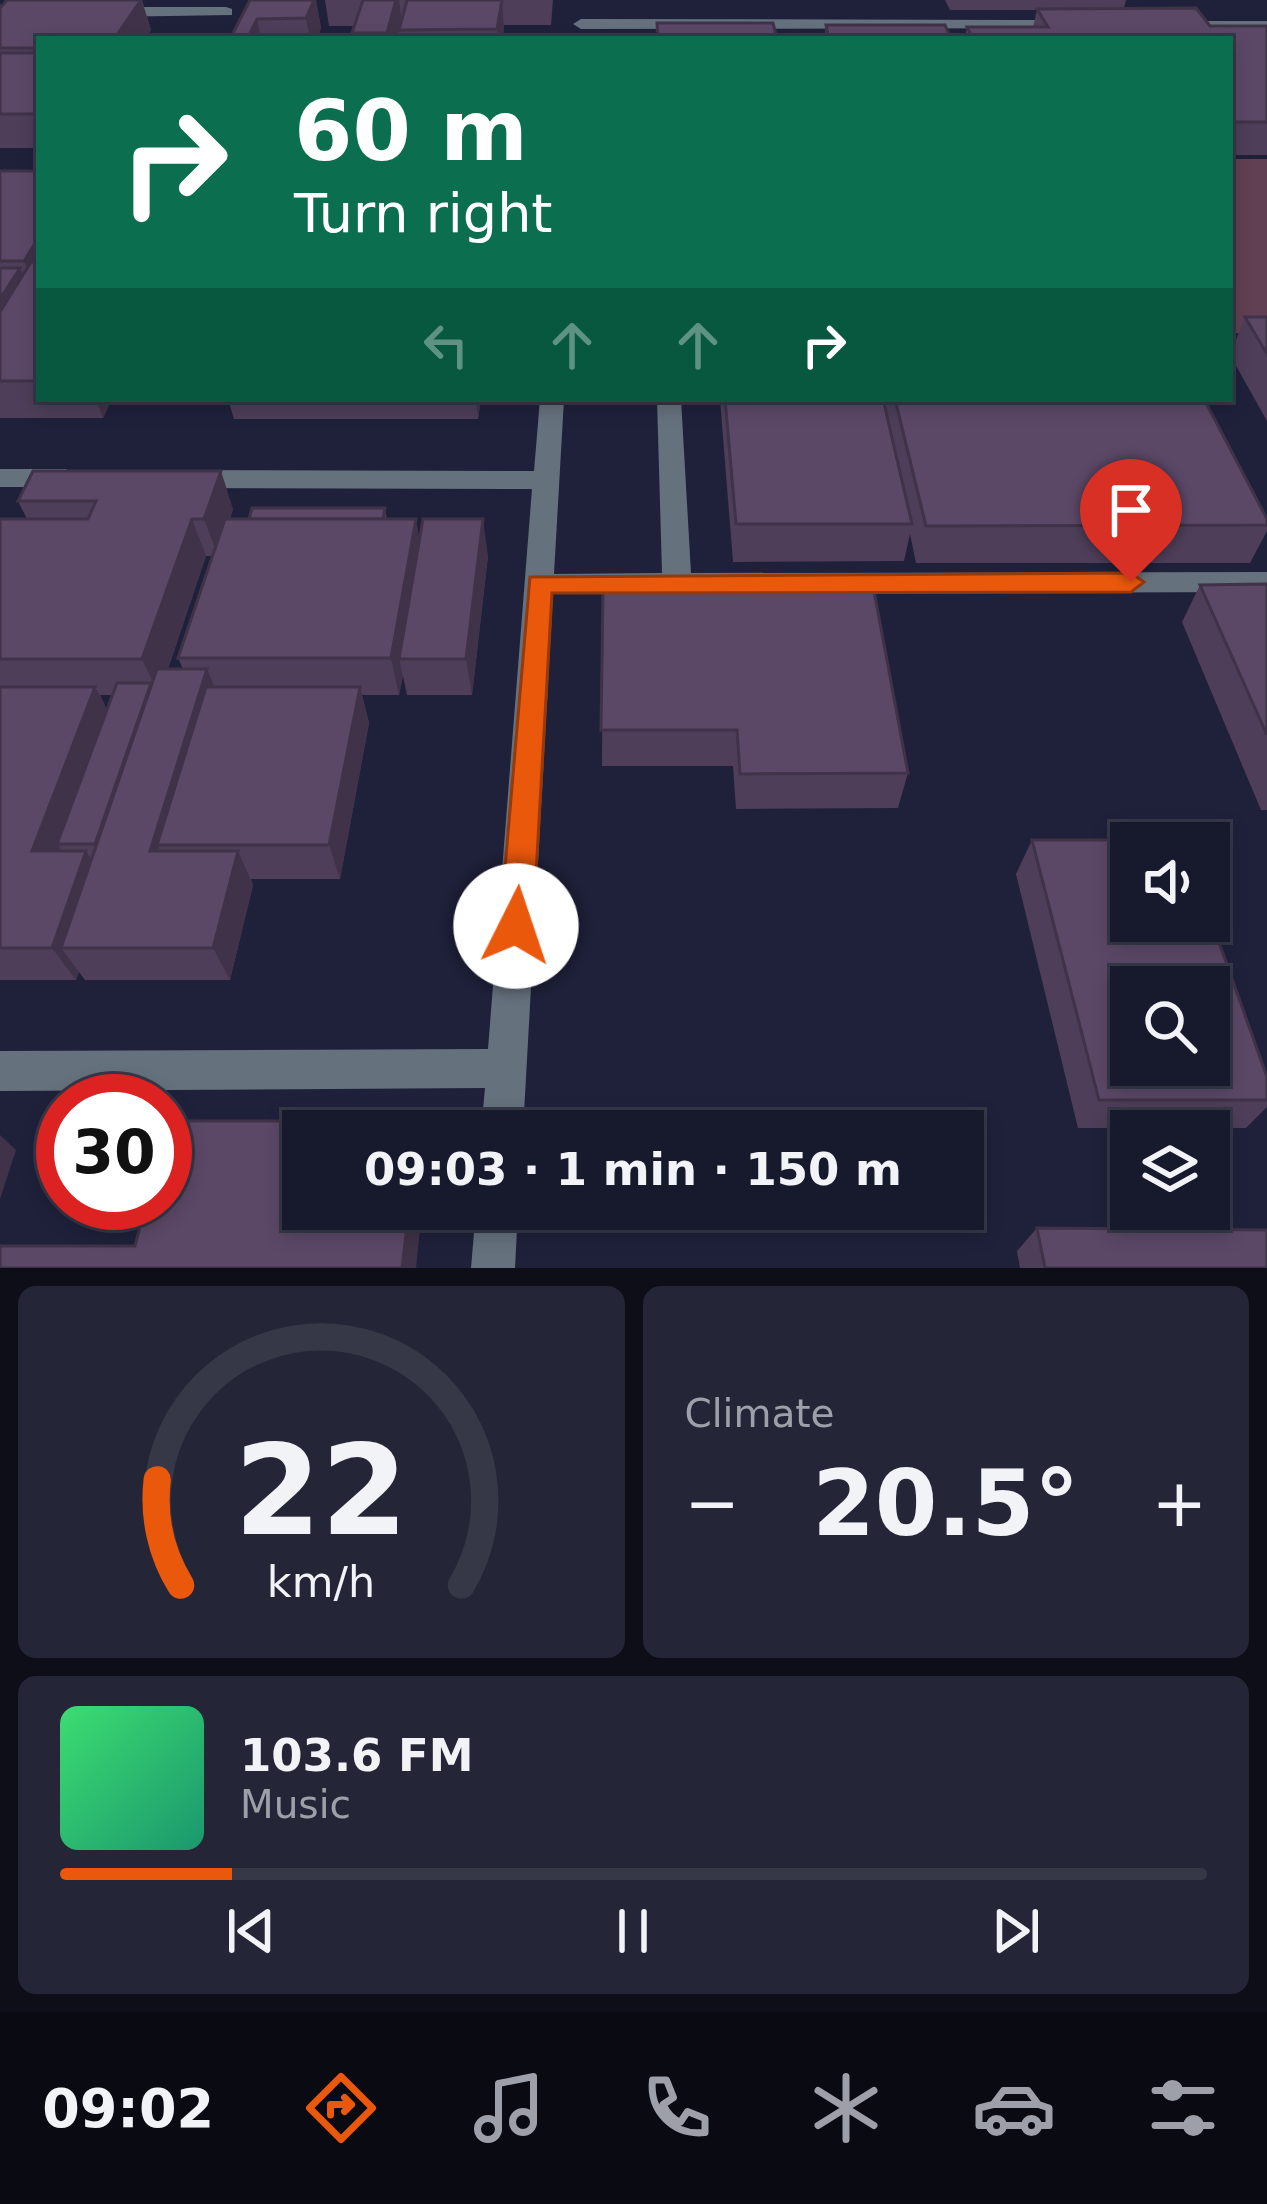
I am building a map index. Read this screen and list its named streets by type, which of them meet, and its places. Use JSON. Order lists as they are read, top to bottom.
{
  "page": {
    "turn": ["60 m", "Turn right"],
    "limit": "30",
    "trip": "09:03 · 1 min · 150 m",
    "tile": "Climate",
    "heat": ["−", "20.5°", "+"],
    "song": ["103.6 FM", "Music"],
    "tabs": "09:02",
    "gauge": ["22", "km/h"]
  }
}
